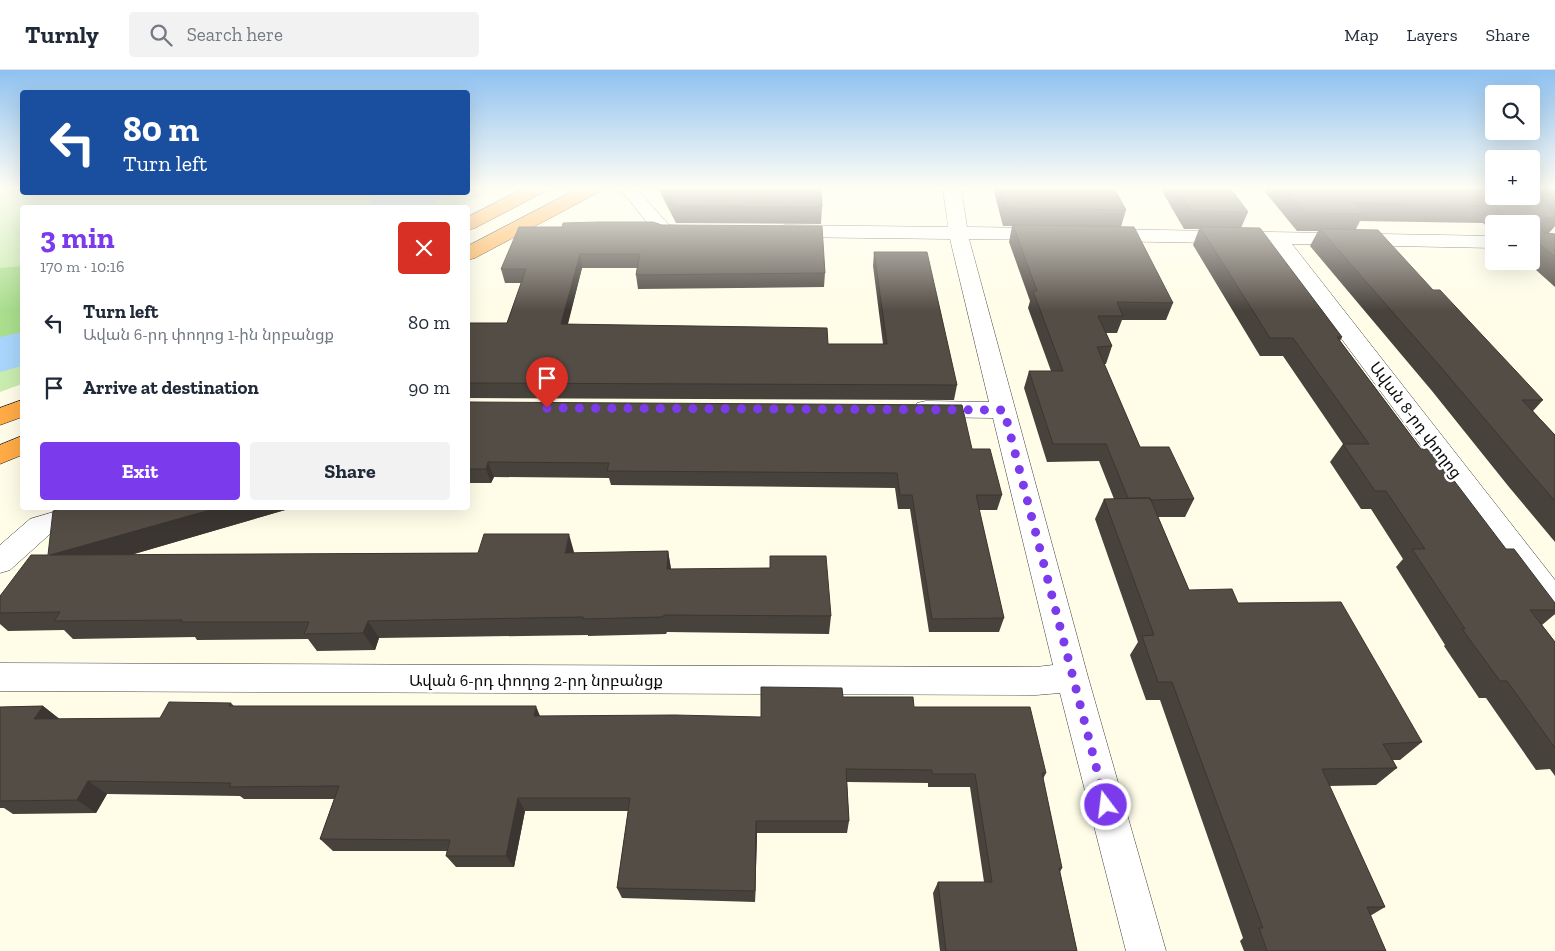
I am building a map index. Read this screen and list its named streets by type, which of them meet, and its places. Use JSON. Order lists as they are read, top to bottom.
{
  "streets": {
    "street": ["Ավան 8-րդ փողոց", "Ավան 6-րդ փողոց 2-րդ նրբանցք"]
  },
  "page": {
    "header": "Turnly",
    "search": "Search here",
    "nav": ["Map", "Layers", "Share"],
    "map_buttons": ["+", "−"],
    "turn": ["80 m", "Turn left"],
    "heading": ["3 min", "170 m · 10:16"],
    "list": [
      {
        "name": "Turn left",
        "note": "Ավան 6-րդ փողոց 1-ին նրբանցք",
        "value": "80 m"
      },
      {
        "name": "Arrive at destination",
        "value": "90 m"
      }
    ],
    "buttons": ["Exit", "Share"]
  }
}
